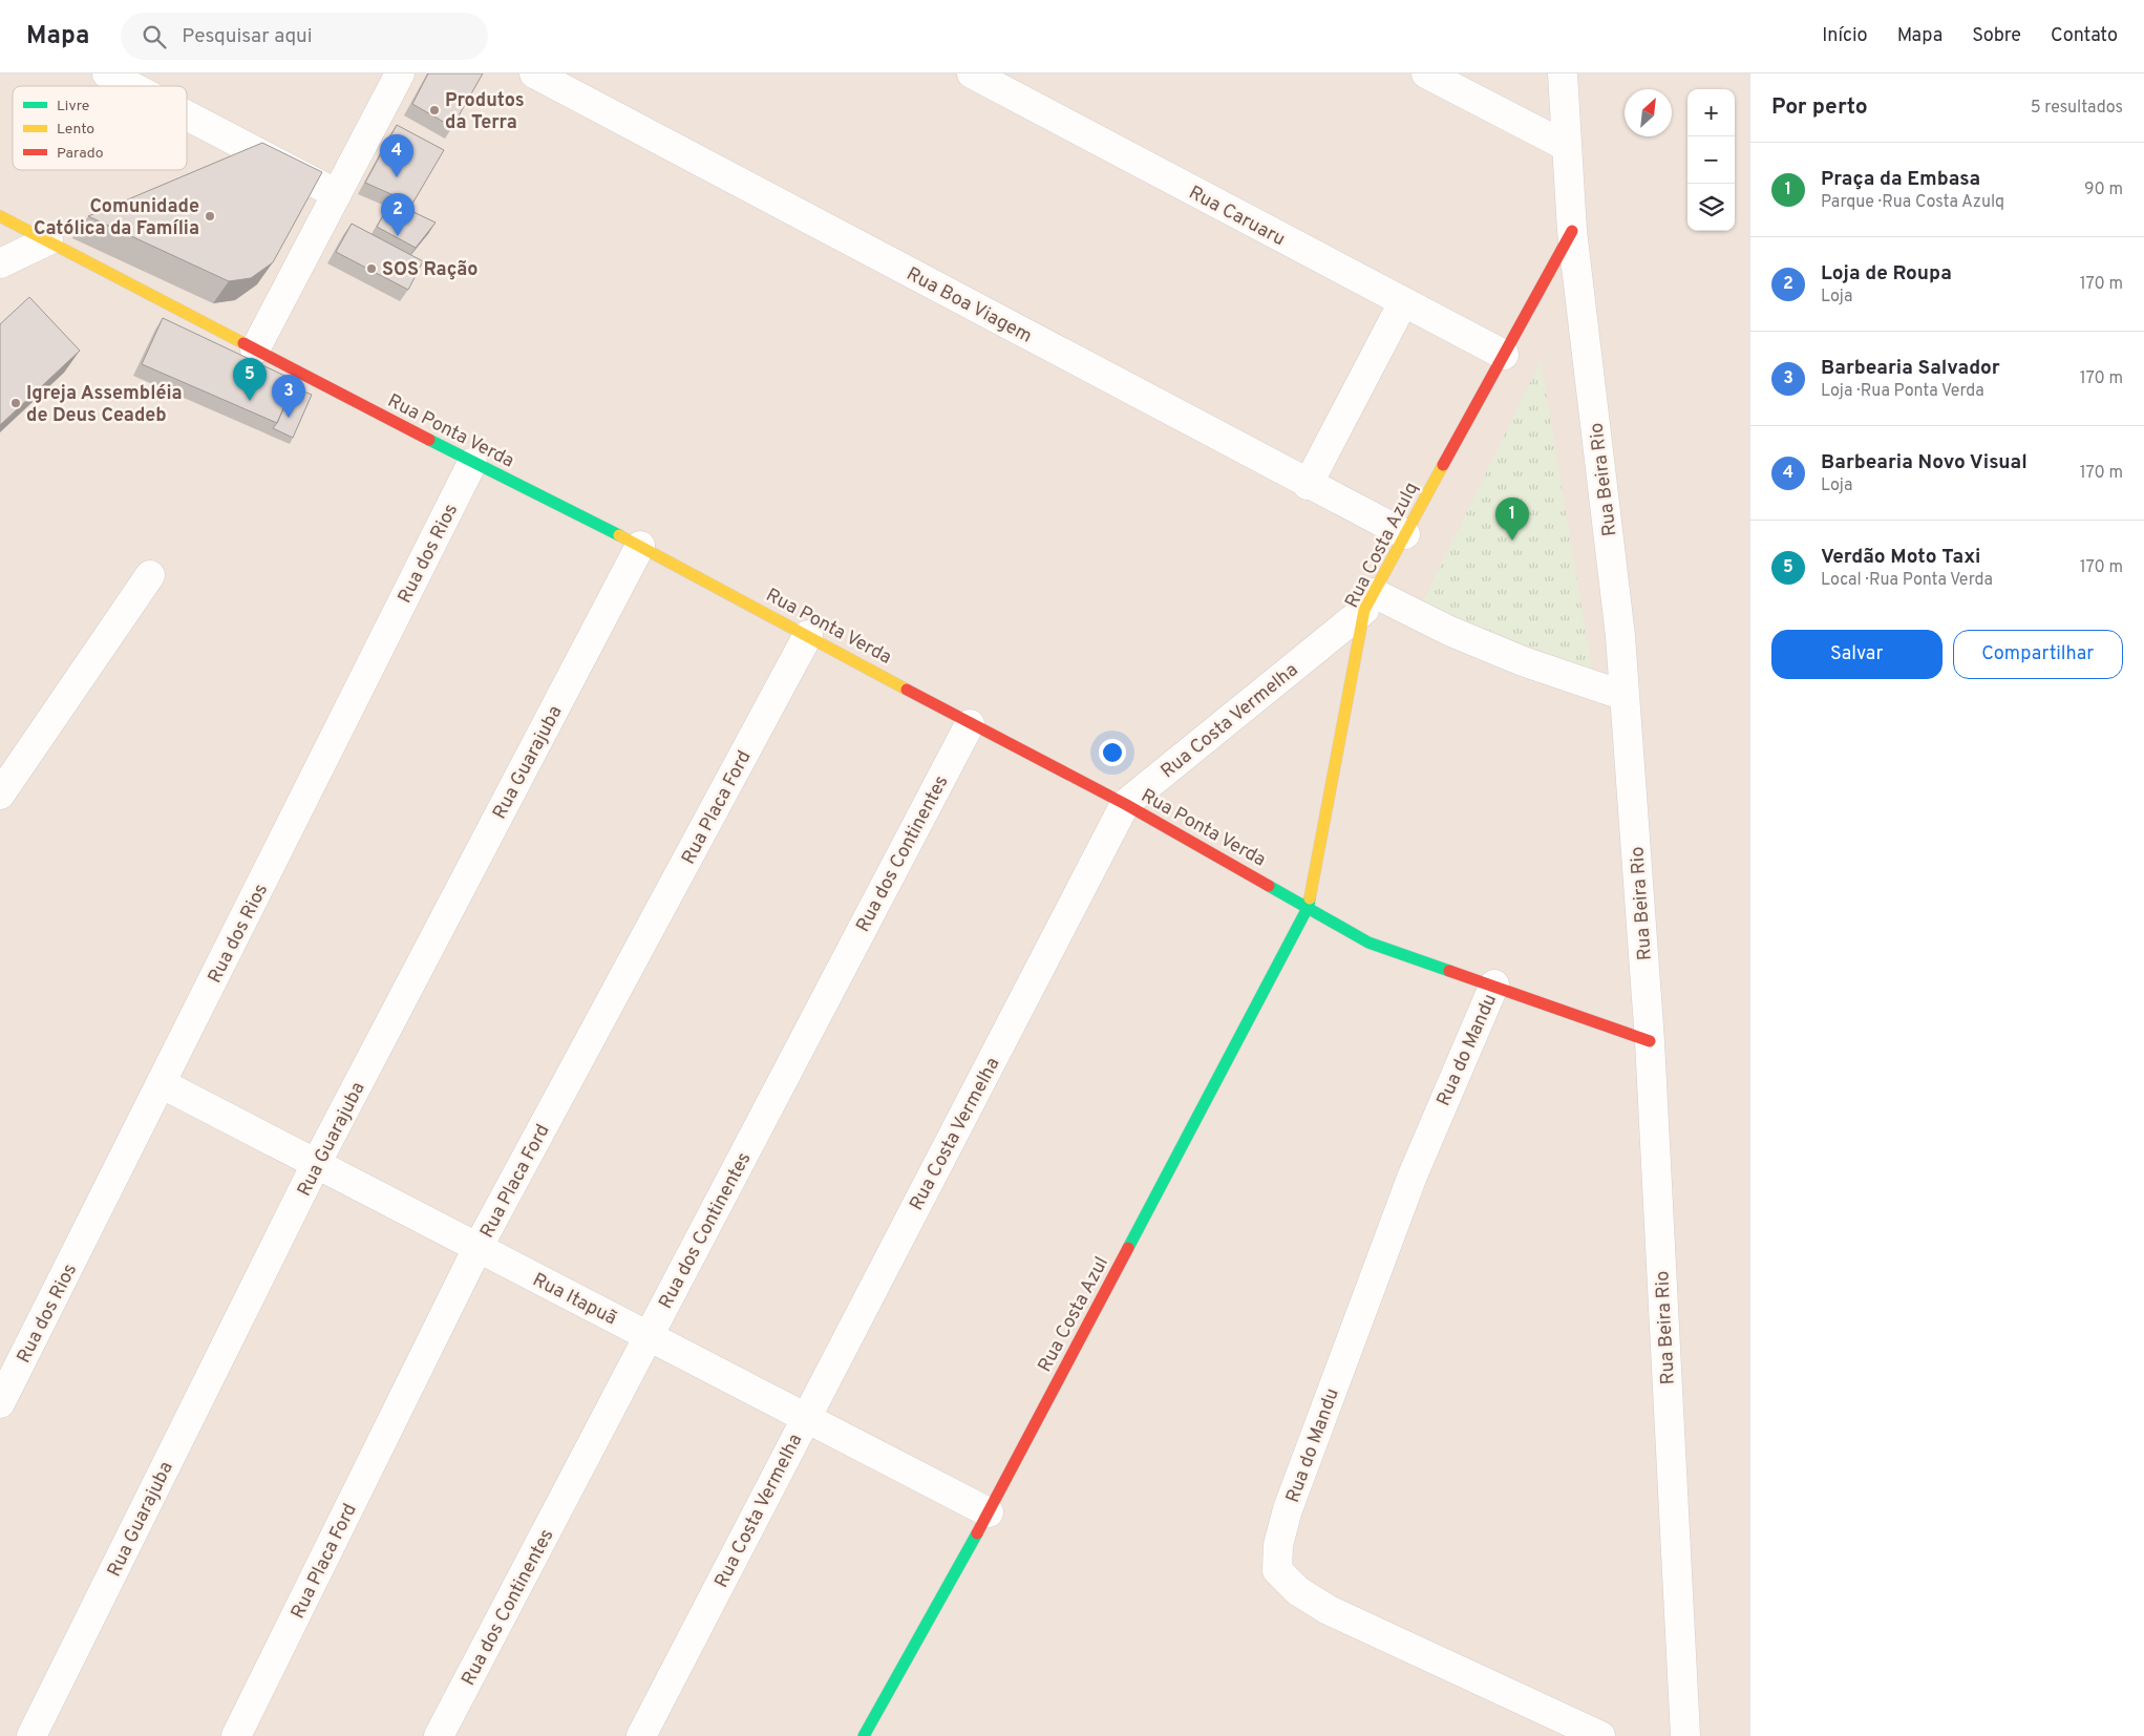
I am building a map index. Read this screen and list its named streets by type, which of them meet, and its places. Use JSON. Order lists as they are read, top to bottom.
{
  "streets": {
    "street": [
      "Rua Caruaru",
      "Rua Boa Viagem",
      "Rua Ponta Verda",
      "Rua Beira Rio",
      "Rua Costa Azulq",
      "Rua dos Rios",
      "Rua Costa Vermelha",
      "Rua Guarajuba",
      "Rua Placa Ford",
      "Rua dos Continentes",
      "Rua do Mandu",
      "Rua Itapuã",
      "Rua Costa Azul"
    ]
  },
  "crossings": [
    ["Rua Caruaru", "Rua Costa Azulq"],
    ["Rua Boa Viagem", "Rua Costa Azulq"],
    ["Rua Ponta Verda", "Rua Beira Rio"],
    ["Rua Ponta Verda", "Rua Costa Azulq"],
    ["Rua Ponta Verda", "Rua dos Rios"],
    ["Rua Ponta Verda", "Rua Costa Vermelha"],
    ["Rua Ponta Verda", "Rua Guarajuba"],
    ["Rua Ponta Verda", "Rua Placa Ford"],
    ["Rua Ponta Verda", "Rua dos Continentes"],
    ["Rua Ponta Verda", "Rua do Mandu"],
    ["Rua Ponta Verda", "Rua Costa Azul"],
    ["Rua Beira Rio", "Rua Costa Azulq"],
    ["Rua Costa Azulq", "Rua Costa Vermelha"],
    ["Rua Costa Azulq", "Rua Costa Azul"],
    ["Rua dos Rios", "Rua Itapuã"],
    ["Rua Costa Vermelha", "Rua Itapuã"],
    ["Rua Guarajuba", "Rua Itapuã"],
    ["Rua Placa Ford", "Rua Itapuã"],
    ["Rua dos Continentes", "Rua Itapuã"],
    ["Rua Itapuã", "Rua Costa Azul"]
  ],
  "places": [
    "Produtos da Terra",
    "Comunidade Católica da Família",
    "SOS Ração",
    "Igreja Assembléia de Deus Ceadeb"
  ],
  "legend": ["Livre", "Lento", "Parado"],
  "north": "top right",
  "page": {
    "header": "Mapa",
    "search": "Pesquisar aqui",
    "nav": [
      "Início",
      "Mapa",
      "Sobre",
      "Contato"
    ],
    "heading": ["Por perto", "5 resultados"],
    "map_buttons": ["+", "−"],
    "pins": [
      "4",
      "2",
      "5",
      "3",
      "1"
    ],
    "list": [
      {
        "mark": "1",
        "name": "Praça da Embasa",
        "note": "Parque · Rua Costa Azulq",
        "value": "90 m"
      },
      {
        "mark": "2",
        "name": "Loja de Roupa",
        "note": "Loja",
        "value": "170 m"
      },
      {
        "mark": "3",
        "name": "Barbearia Salvador",
        "note": "Loja · Rua Ponta Verda",
        "value": "170 m"
      },
      {
        "mark": "4",
        "name": "Barbearia Novo Visual",
        "note": "Loja",
        "value": "170 m"
      },
      {
        "mark": "5",
        "name": "Verdão Moto Taxi",
        "note": "Local · Rua Ponta Verda",
        "value": "170 m"
      }
    ],
    "buttons": ["Salvar", "Compartilhar"]
  }
}
